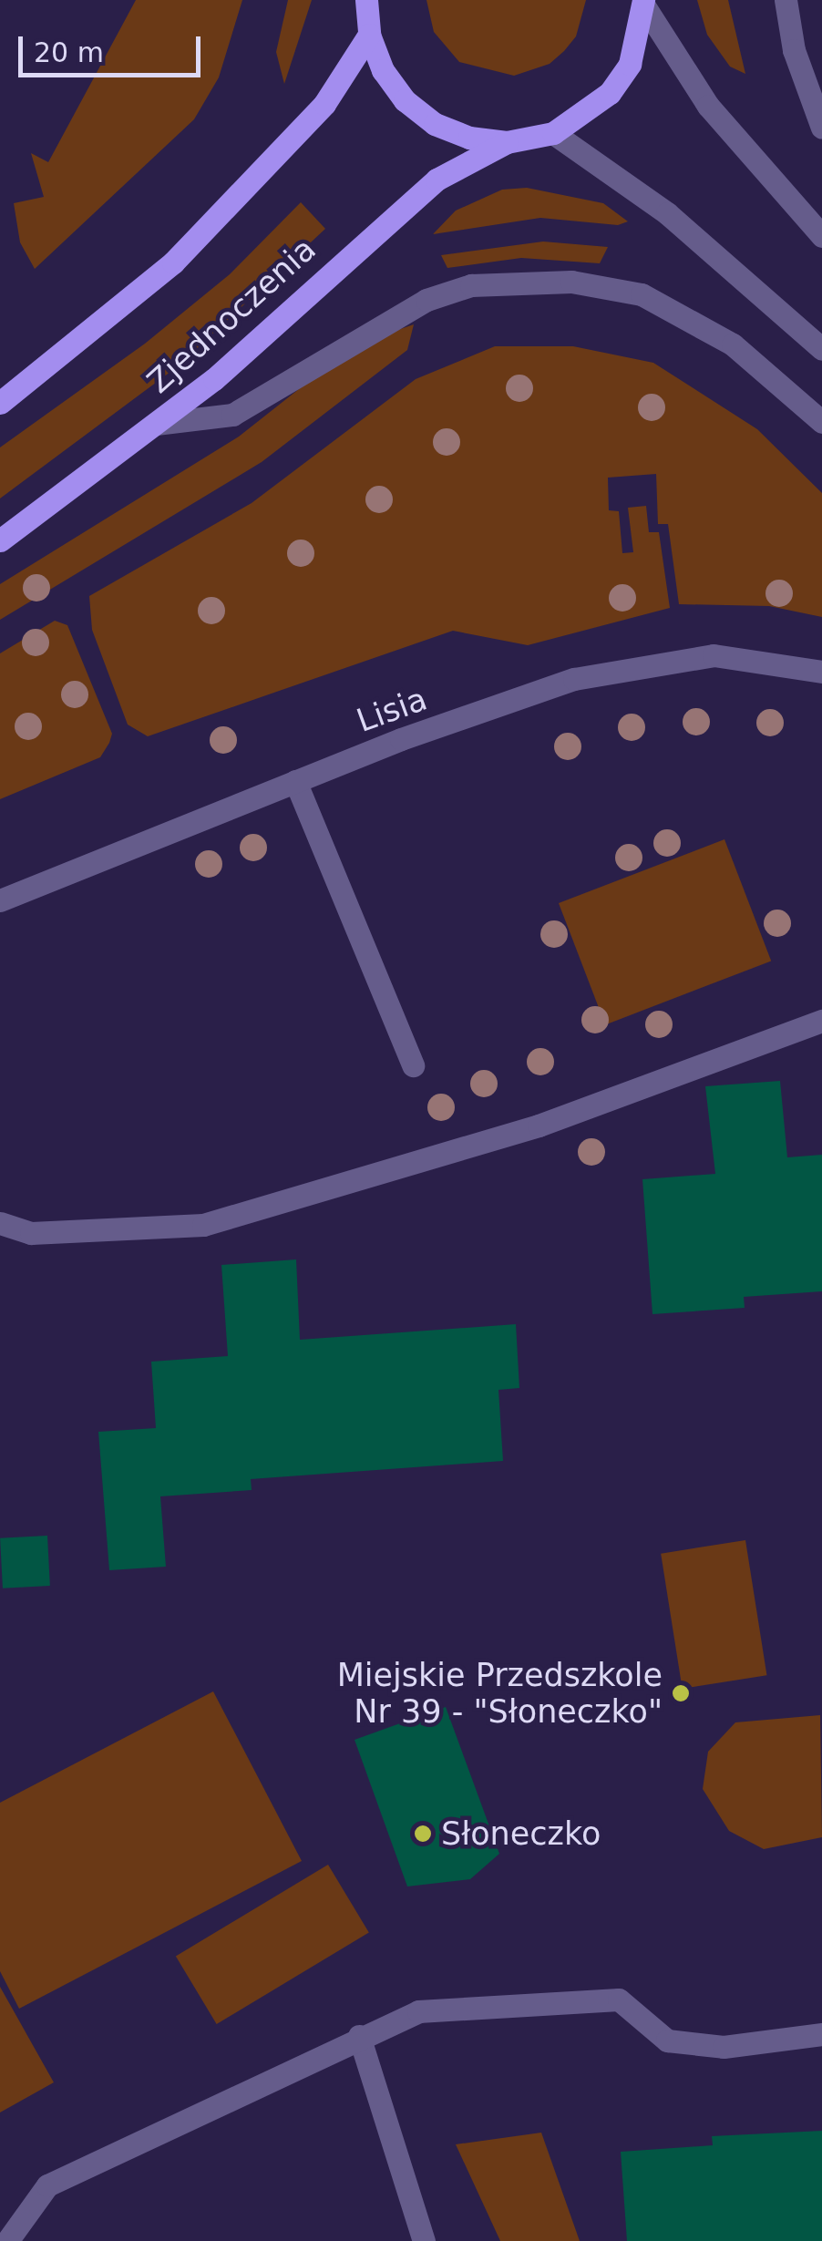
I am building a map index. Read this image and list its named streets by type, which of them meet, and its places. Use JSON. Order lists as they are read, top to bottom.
{
  "streets": {
    "main road": ["Zjednoczenia"],
    "street": ["Lisia"]
  },
  "places": ["Miejskie Przedszkole Nr 39 - \"Słoneczko\"", "Słoneczko"],
  "scale_bar": "20 m"
}
